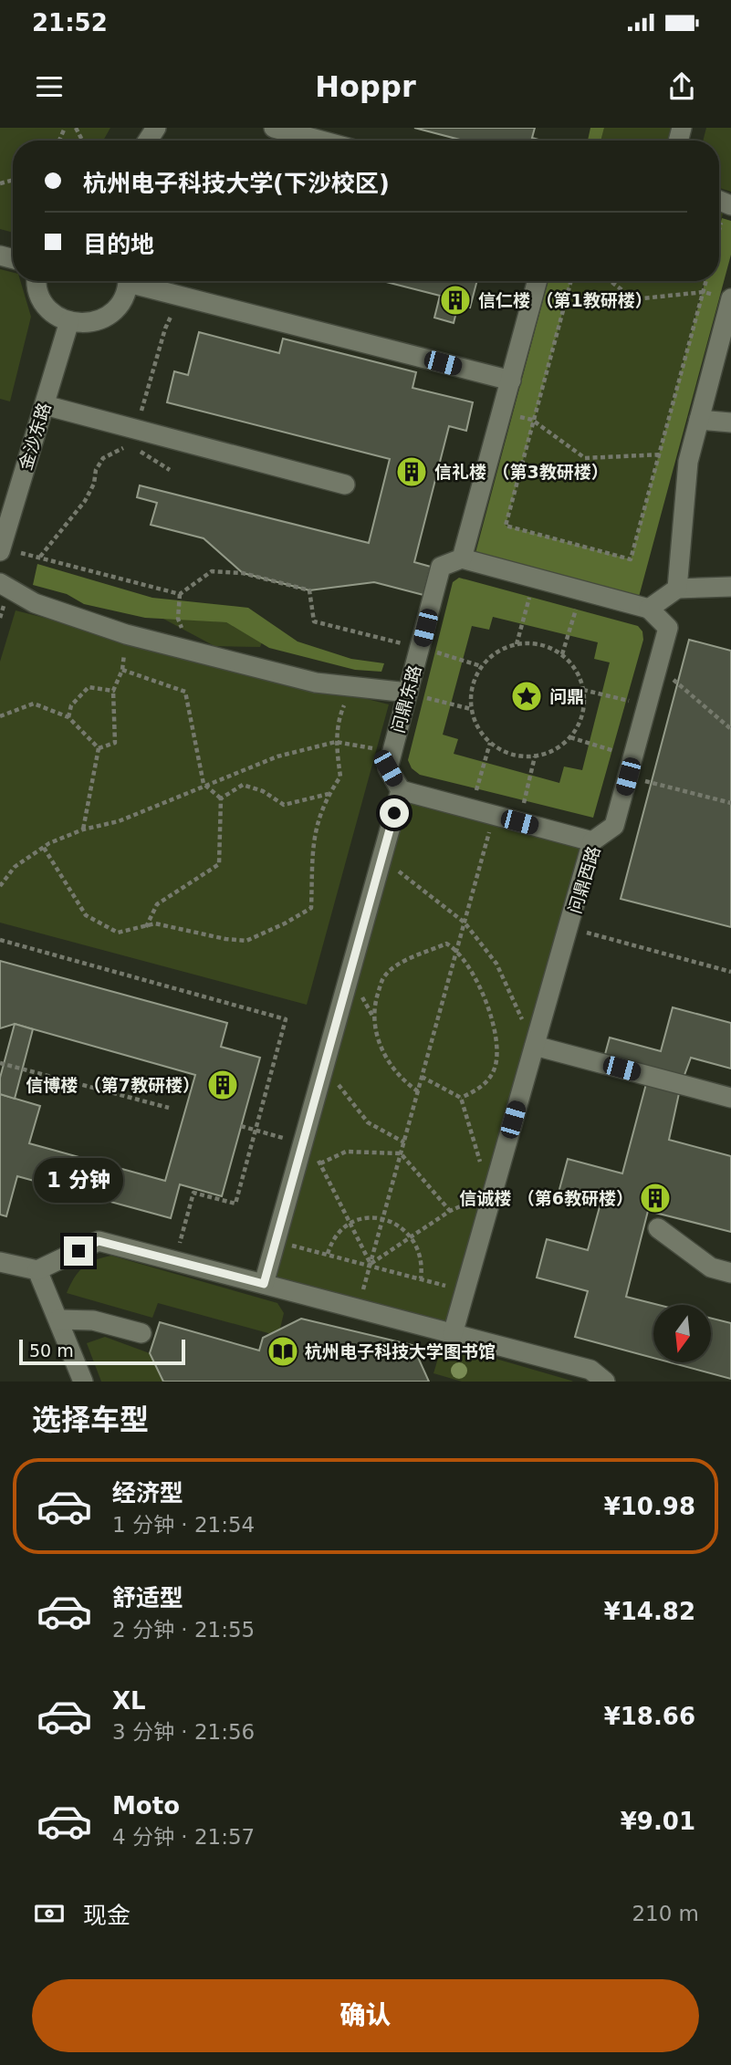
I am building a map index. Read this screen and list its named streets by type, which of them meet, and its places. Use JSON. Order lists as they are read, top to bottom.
{
  "streets": {
    "street": ["金沙东路", "问鼎东路", "问鼎西路"]
  },
  "places": {
    "building": [
      "信仁楼 （第1教研楼）",
      "信礼楼 （第3教研楼）",
      "信博楼 （第7教研楼）",
      "信诚楼 （第6教研楼）"
    ],
    "place": ["问鼎"],
    "library": ["杭州电子科技大学图书馆"]
  },
  "scale_bar": "50 m",
  "north": "bottom",
  "page": {
    "status": "21:52",
    "header": "Hoppr",
    "banner": ["杭州电子科技大学(下沙校区)", "目的地"],
    "bubble": "1 分钟",
    "scale": "50 m",
    "heading": "选择车型",
    "list": [
      {
        "name": "经济型",
        "note": "1 分钟 · 21:54",
        "value": "¥10.98"
      },
      {
        "name": "舒适型",
        "note": "2 分钟 · 21:55",
        "value": "¥14.82"
      },
      {
        "name": "XL",
        "note": "3 分钟 · 21:56",
        "value": "¥18.66"
      },
      {
        "name": "Moto",
        "note": "4 分钟 · 21:57",
        "value": "¥9.01"
      }
    ],
    "pay": ["现金", "210 m"],
    "buttons": "确认"
  }
}
